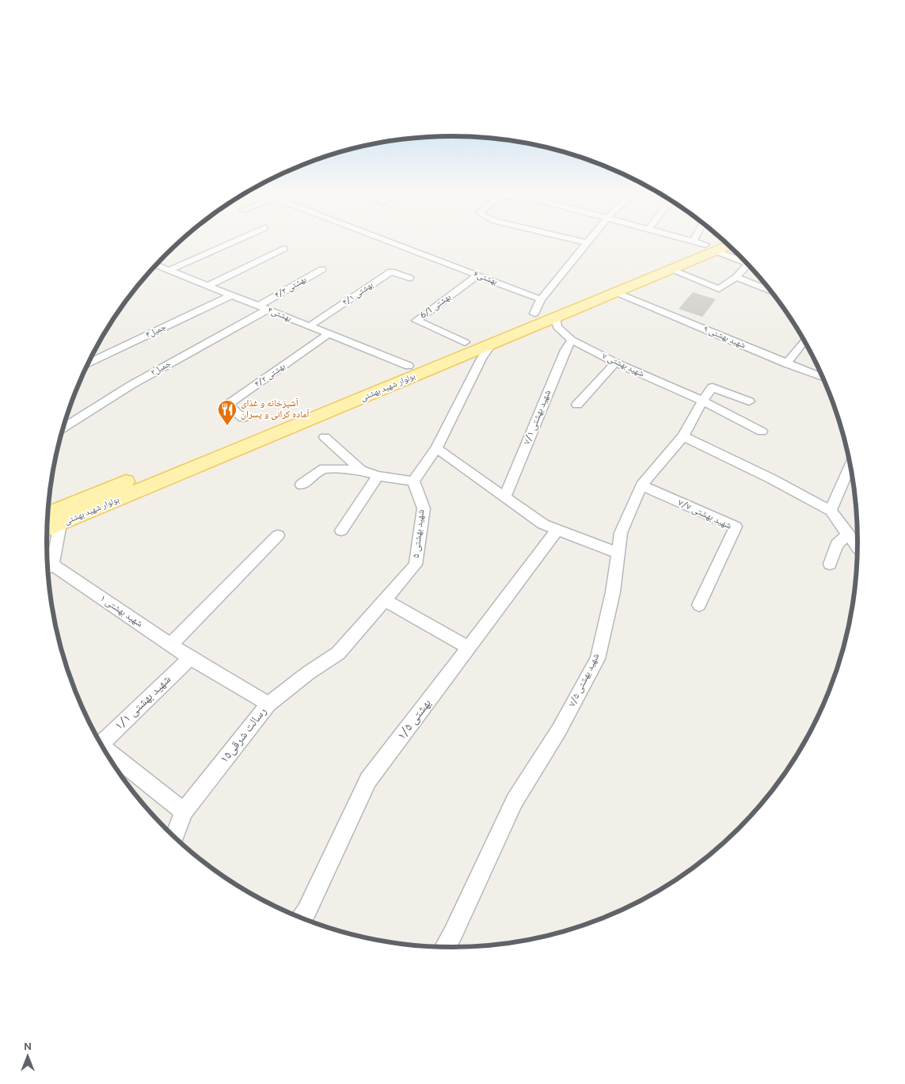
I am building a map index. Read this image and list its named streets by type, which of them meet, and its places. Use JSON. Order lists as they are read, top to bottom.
{
  "streets": {
    "main road": ["بولوار شهید بهشتی"],
    "street": [
      "بهشتی۶",
      "بهشتی ۴/۳",
      "بهشتی ۴/۱",
      "بهشتی 6/1",
      "بهشتی۴",
      "جمیل۴",
      "شهید بهشتی ۹",
      "شهید بهشتی ۷",
      "جمیل۲",
      "بهشتی ۴/۲",
      "شهید بهشتی ۷/۱",
      "شهید بهشتی ۷/۷",
      "شهید بهشتی ۵",
      "شهید بهشتی ۱",
      "شهید بهشتی ۷/۵",
      "شهید بهشتی ۱/۱",
      "بهشتی ۱/۵",
      "رسالت شرقی۱۵"
    ]
  },
  "crossings": [
    ["بهشتی۶", "بهشتی 6/1"],
    ["بهشتی ۴/۳", "بهشتی۴"],
    ["بهشتی ۴/۳", "جمیل۲"],
    ["بهشتی ۴/۱", "بهشتی۴"],
    ["بهشتی 6/1", "بولوار شهید بهشتی"],
    ["بهشتی۴", "جمیل۴"],
    ["بهشتی۴", "جمیل۲"],
    ["بهشتی۴", "بهشتی ۴/۲"],
    ["بهشتی۴", "بولوار شهید بهشتی"],
    ["شهید بهشتی ۹", "بولوار شهید بهشتی"],
    ["شهید بهشتی ۷", "بولوار شهید بهشتی"],
    ["شهید بهشتی ۷", "شهید بهشتی ۷/۱"],
    ["شهید بهشتی ۷", "شهید بهشتی ۷/۵"],
    ["شهید بهشتی ۷/۷", "شهید بهشتی ۷/۵"],
    ["شهید بهشتی ۵", "رسالت شرقی۱۵"],
    ["شهید بهشتی ۱", "شهید بهشتی ۱/۱"],
    ["شهید بهشتی ۱", "رسالت شرقی۱۵"],
    ["شهید بهشتی ۱/۱", "رسالت شرقی۱۵"]
  ],
  "places": {
    "restaurant": ["آشپزخانه و غذای آماده کرانی و پسران"]
  },
  "north": "top"
}
